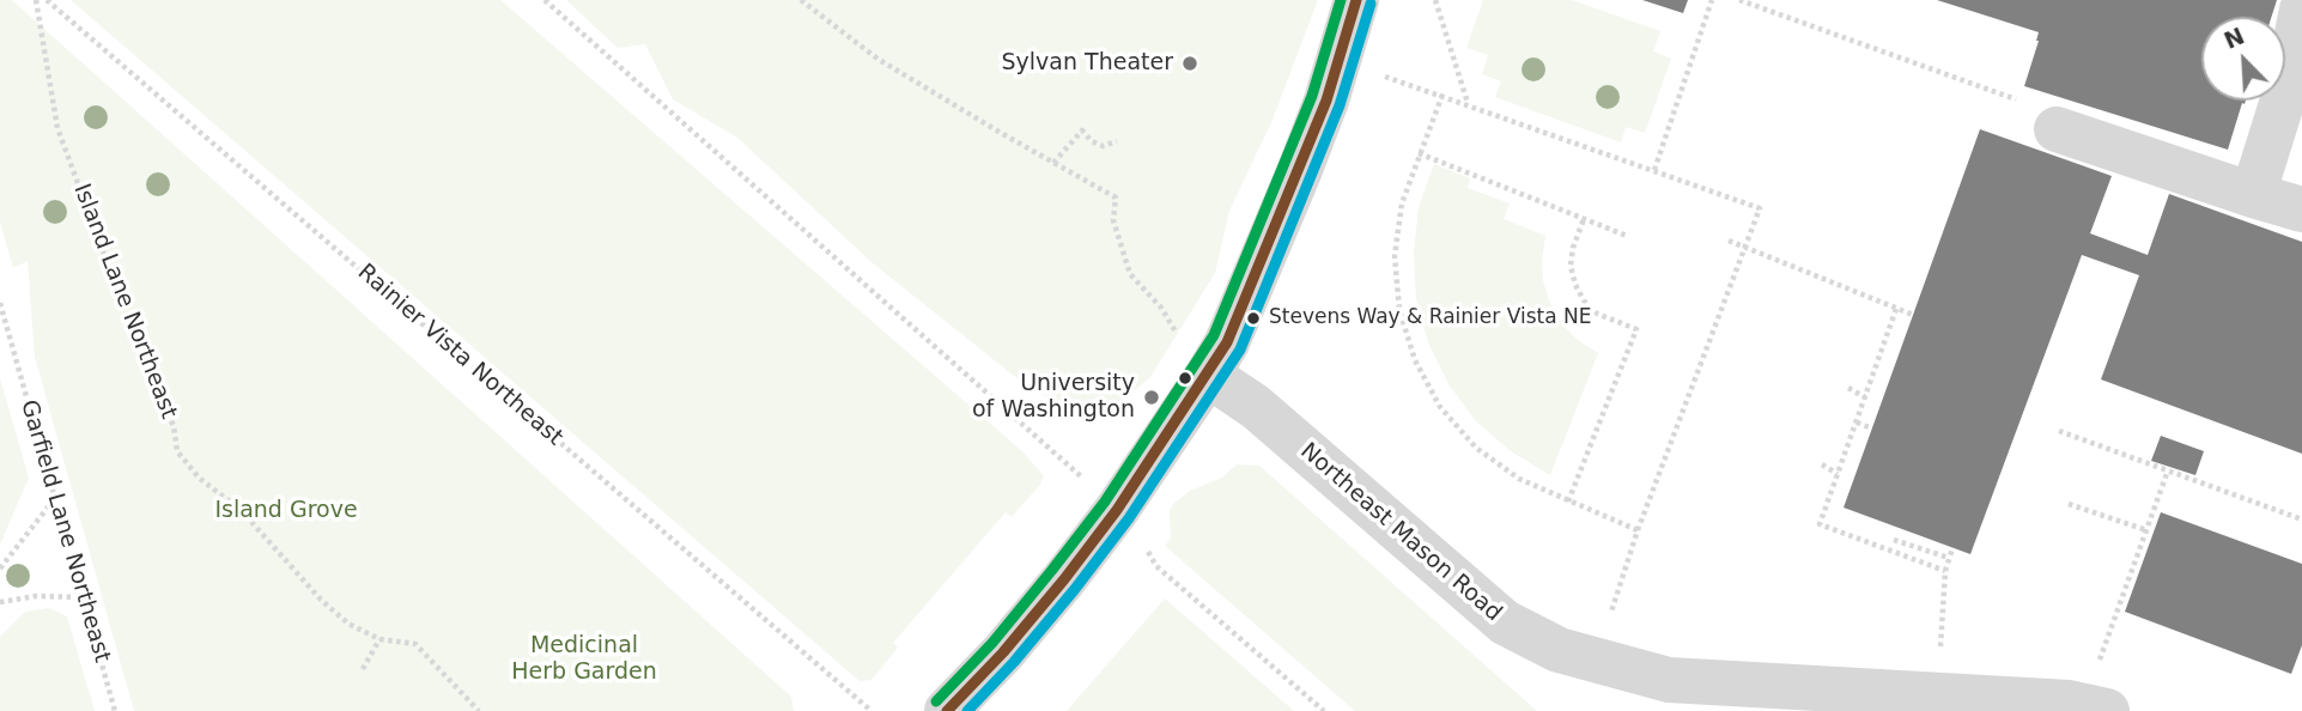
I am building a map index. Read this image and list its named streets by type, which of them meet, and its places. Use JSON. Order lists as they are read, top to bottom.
{
  "streets": {
    "street": ["Northeast Mason Road"],
    "path": ["Island Lane Northeast", "Rainier Vista Northeast", "Garfield Lane Northeast"]
  },
  "parks": ["Island Grove", "Medicinal Herb Garden"],
  "places": ["Sylvan Theater", "Stevens Way & Rainier Vista NE", "University of Washington"],
  "north": "top left"
}
